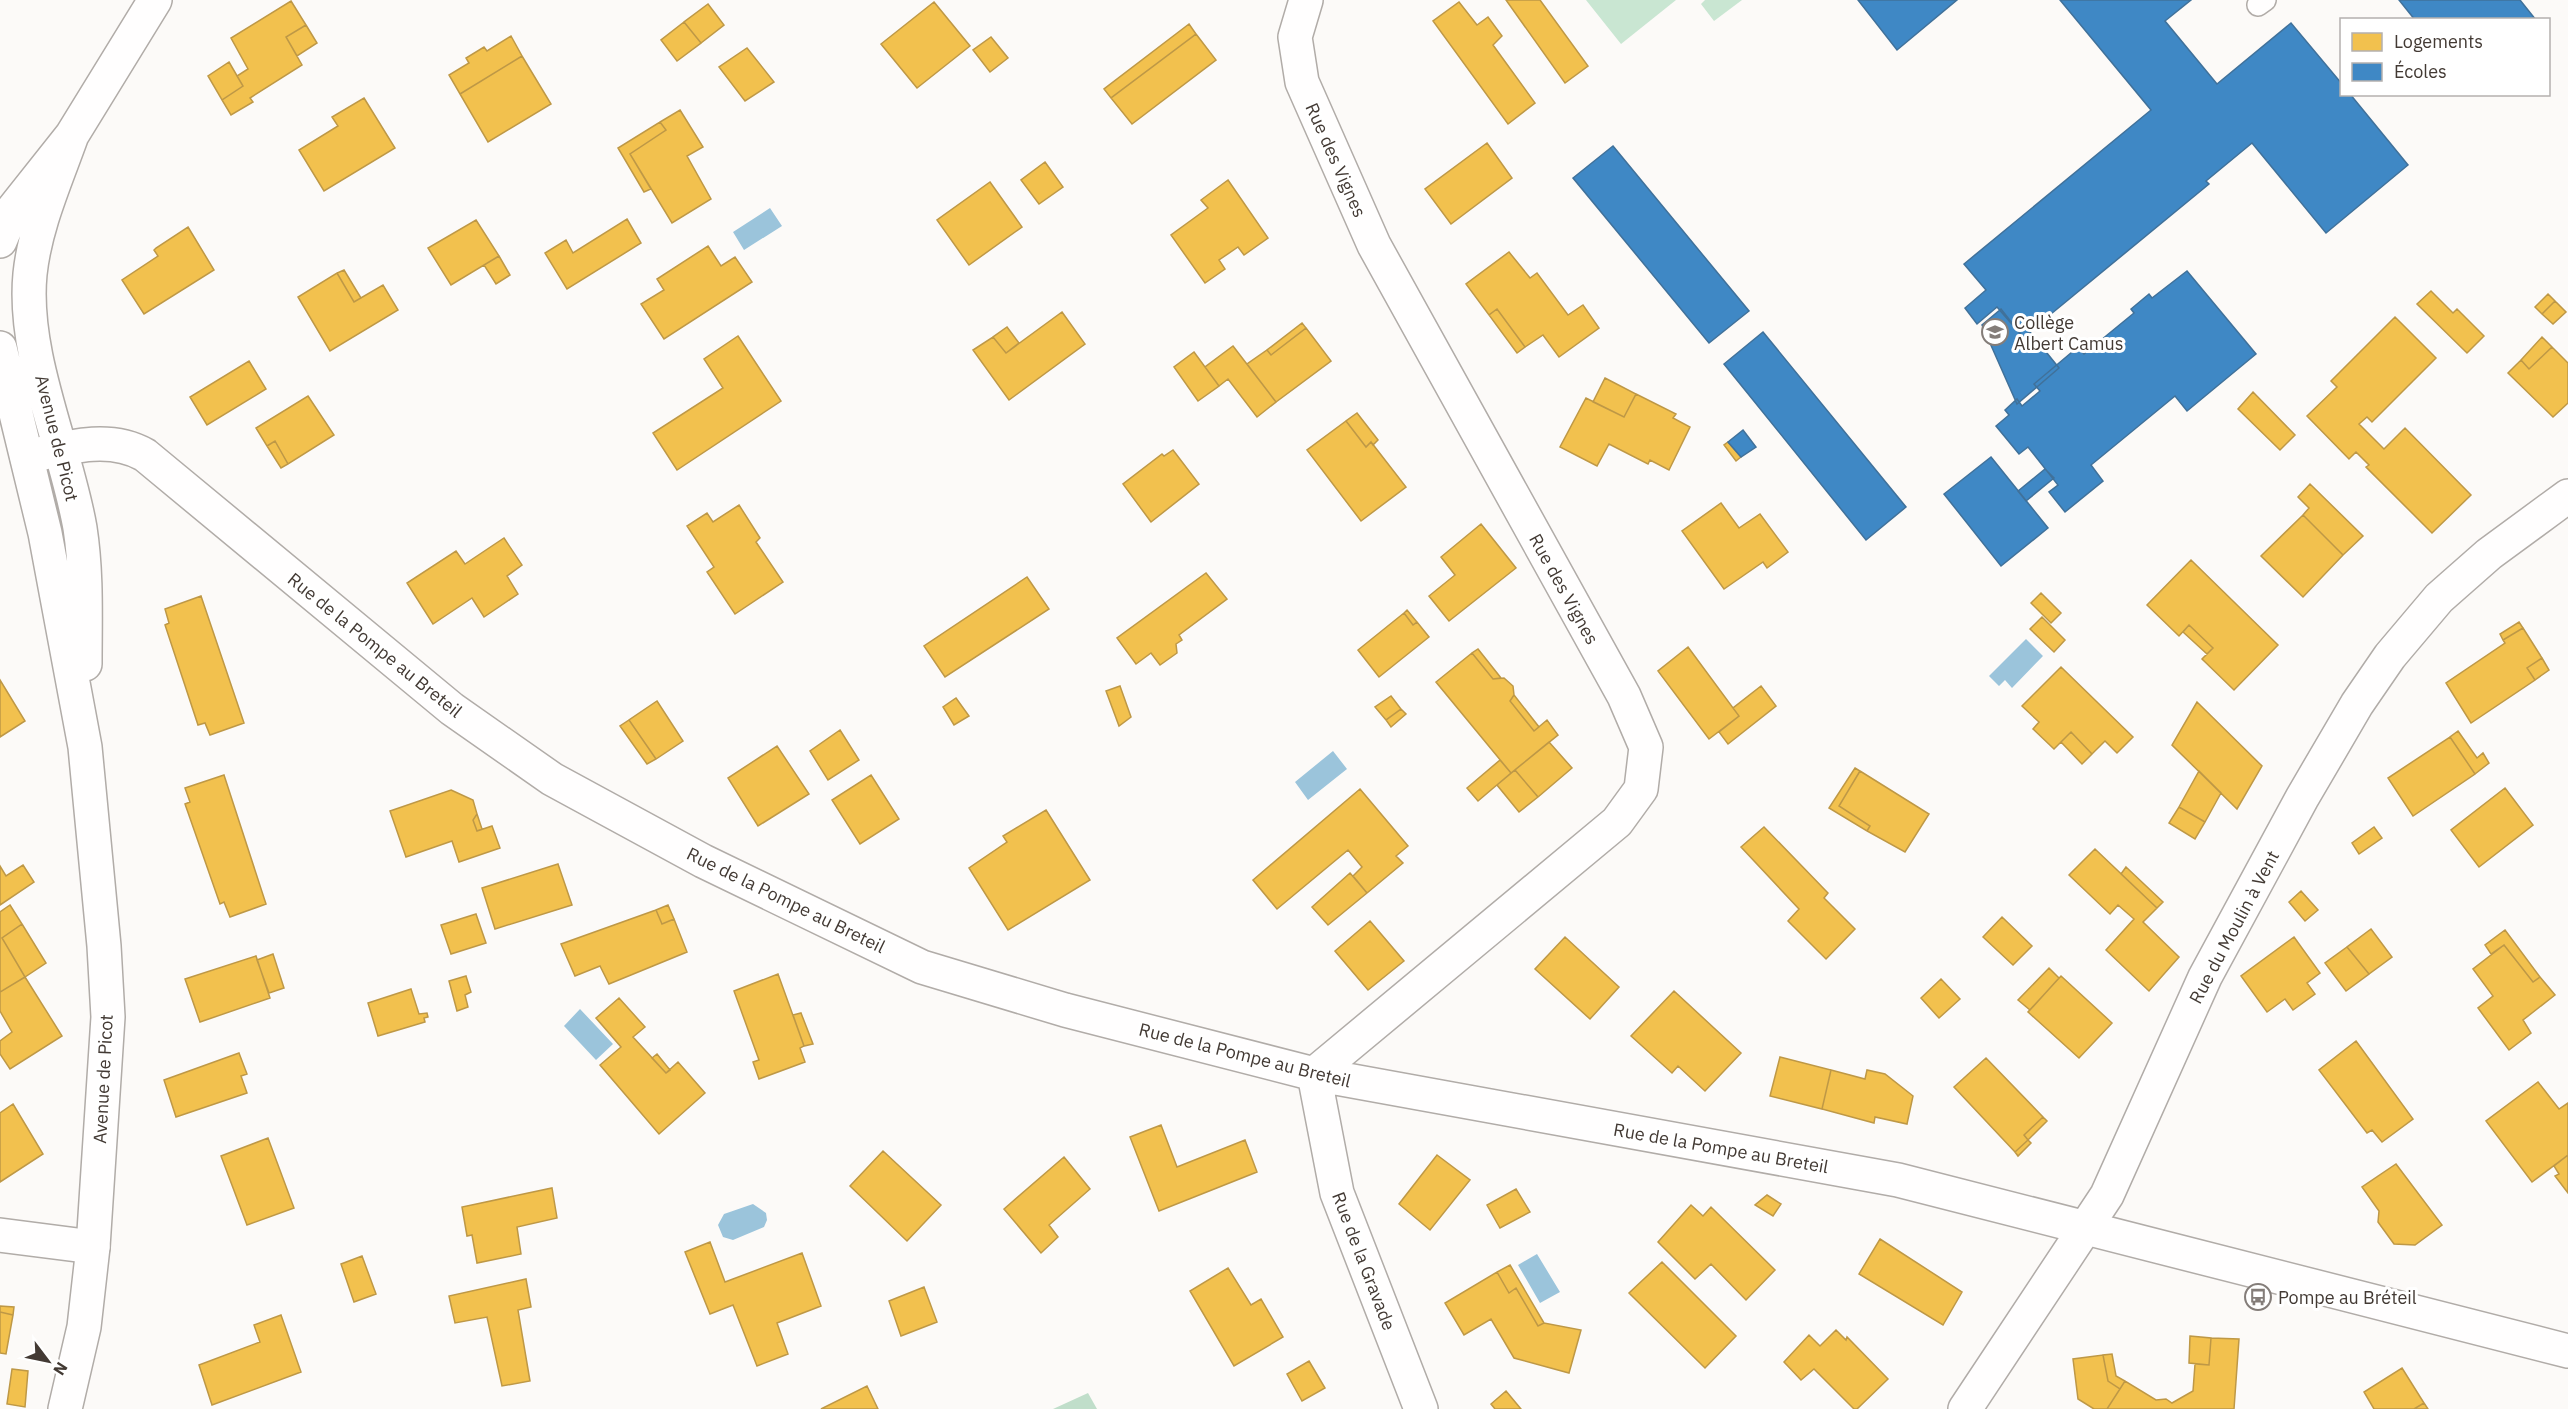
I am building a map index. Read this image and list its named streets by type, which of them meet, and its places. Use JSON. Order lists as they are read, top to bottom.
{
  "streets": {
    "street": [
      "Rue des Vignes",
      "Avenue de Picot",
      "Rue de la Pompe au Breteil",
      "Rue du Moulin à Vent",
      "Rue de la Gravade"
    ]
  },
  "crossings": [
    ["Rue des Vignes", "Rue de la Pompe au Breteil"],
    ["Rue des Vignes", "Rue de la Gravade"],
    ["Avenue de Picot", "Rue de la Pompe au Breteil"],
    ["Rue de la Pompe au Breteil", "Rue du Moulin à Vent"],
    ["Rue de la Pompe au Breteil", "Rue de la Gravade"]
  ],
  "places": {
    "school or university": ["Collège Albert Camus"],
    "bus stop": ["Pompe au Bréteil"]
  },
  "legend": ["Logements", "Écoles"],
  "north": "bottom right"
}
